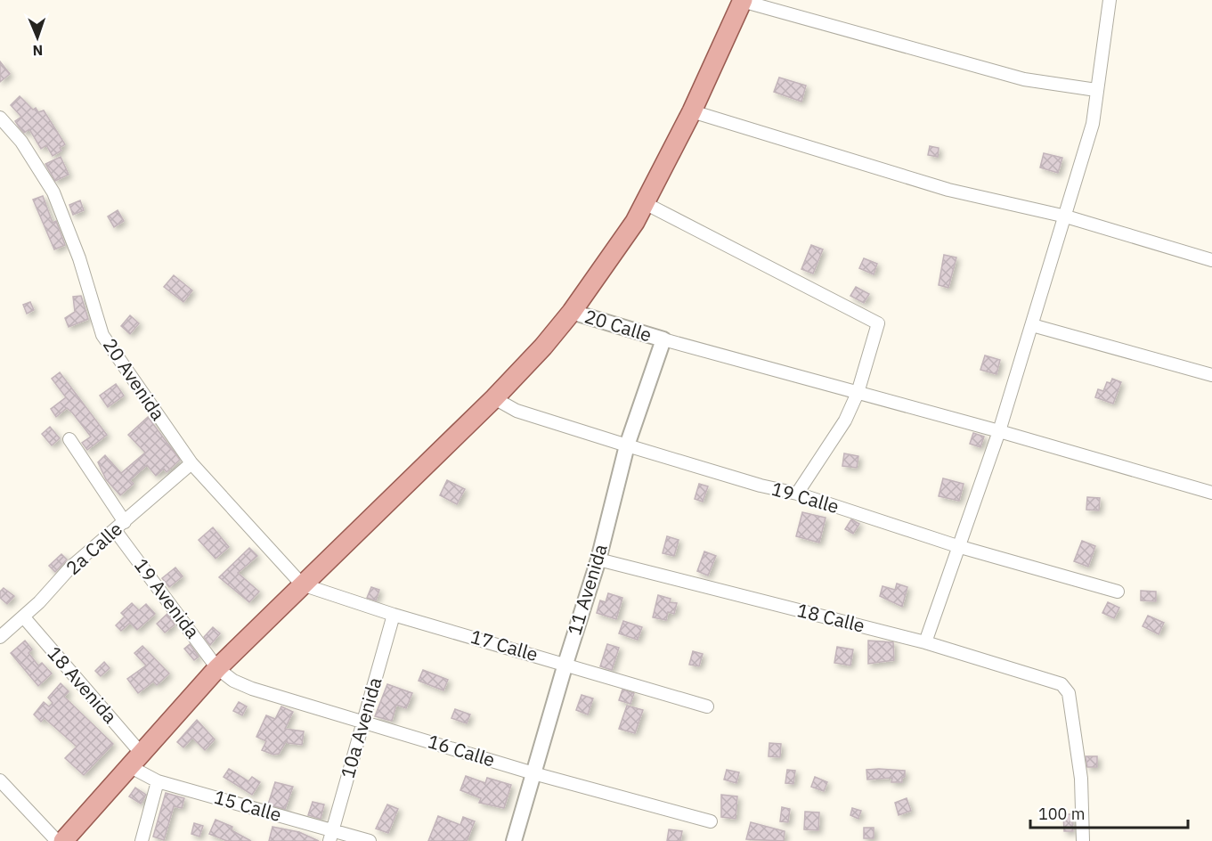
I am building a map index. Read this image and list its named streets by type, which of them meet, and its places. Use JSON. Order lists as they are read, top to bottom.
{
  "streets": {
    "street": [
      "20 Calle",
      "20 Avenida",
      "19 Calle",
      "2a Calle",
      "11 Avenida",
      "19 Avenida",
      "18 Calle",
      "17 Calle",
      "18 Avenida",
      "10a Avenida",
      "16 Calle",
      "15 Calle"
    ]
  },
  "crossings": [
    ["20 Calle", "11 Avenida"],
    ["20 Avenida", "2a Calle"],
    ["20 Avenida", "17 Calle"],
    ["19 Calle", "11 Avenida"],
    ["2a Calle", "19 Avenida"],
    ["2a Calle", "18 Avenida"],
    ["11 Avenida", "18 Calle"],
    ["11 Avenida", "17 Calle"],
    ["11 Avenida", "16 Calle"],
    ["19 Avenida", "16 Calle"],
    ["17 Calle", "10a Avenida"],
    ["18 Avenida", "15 Calle"],
    ["10a Avenida", "16 Calle"],
    ["10a Avenida", "15 Calle"]
  ],
  "scale_bar": "100 m",
  "north": "bottom"
}
